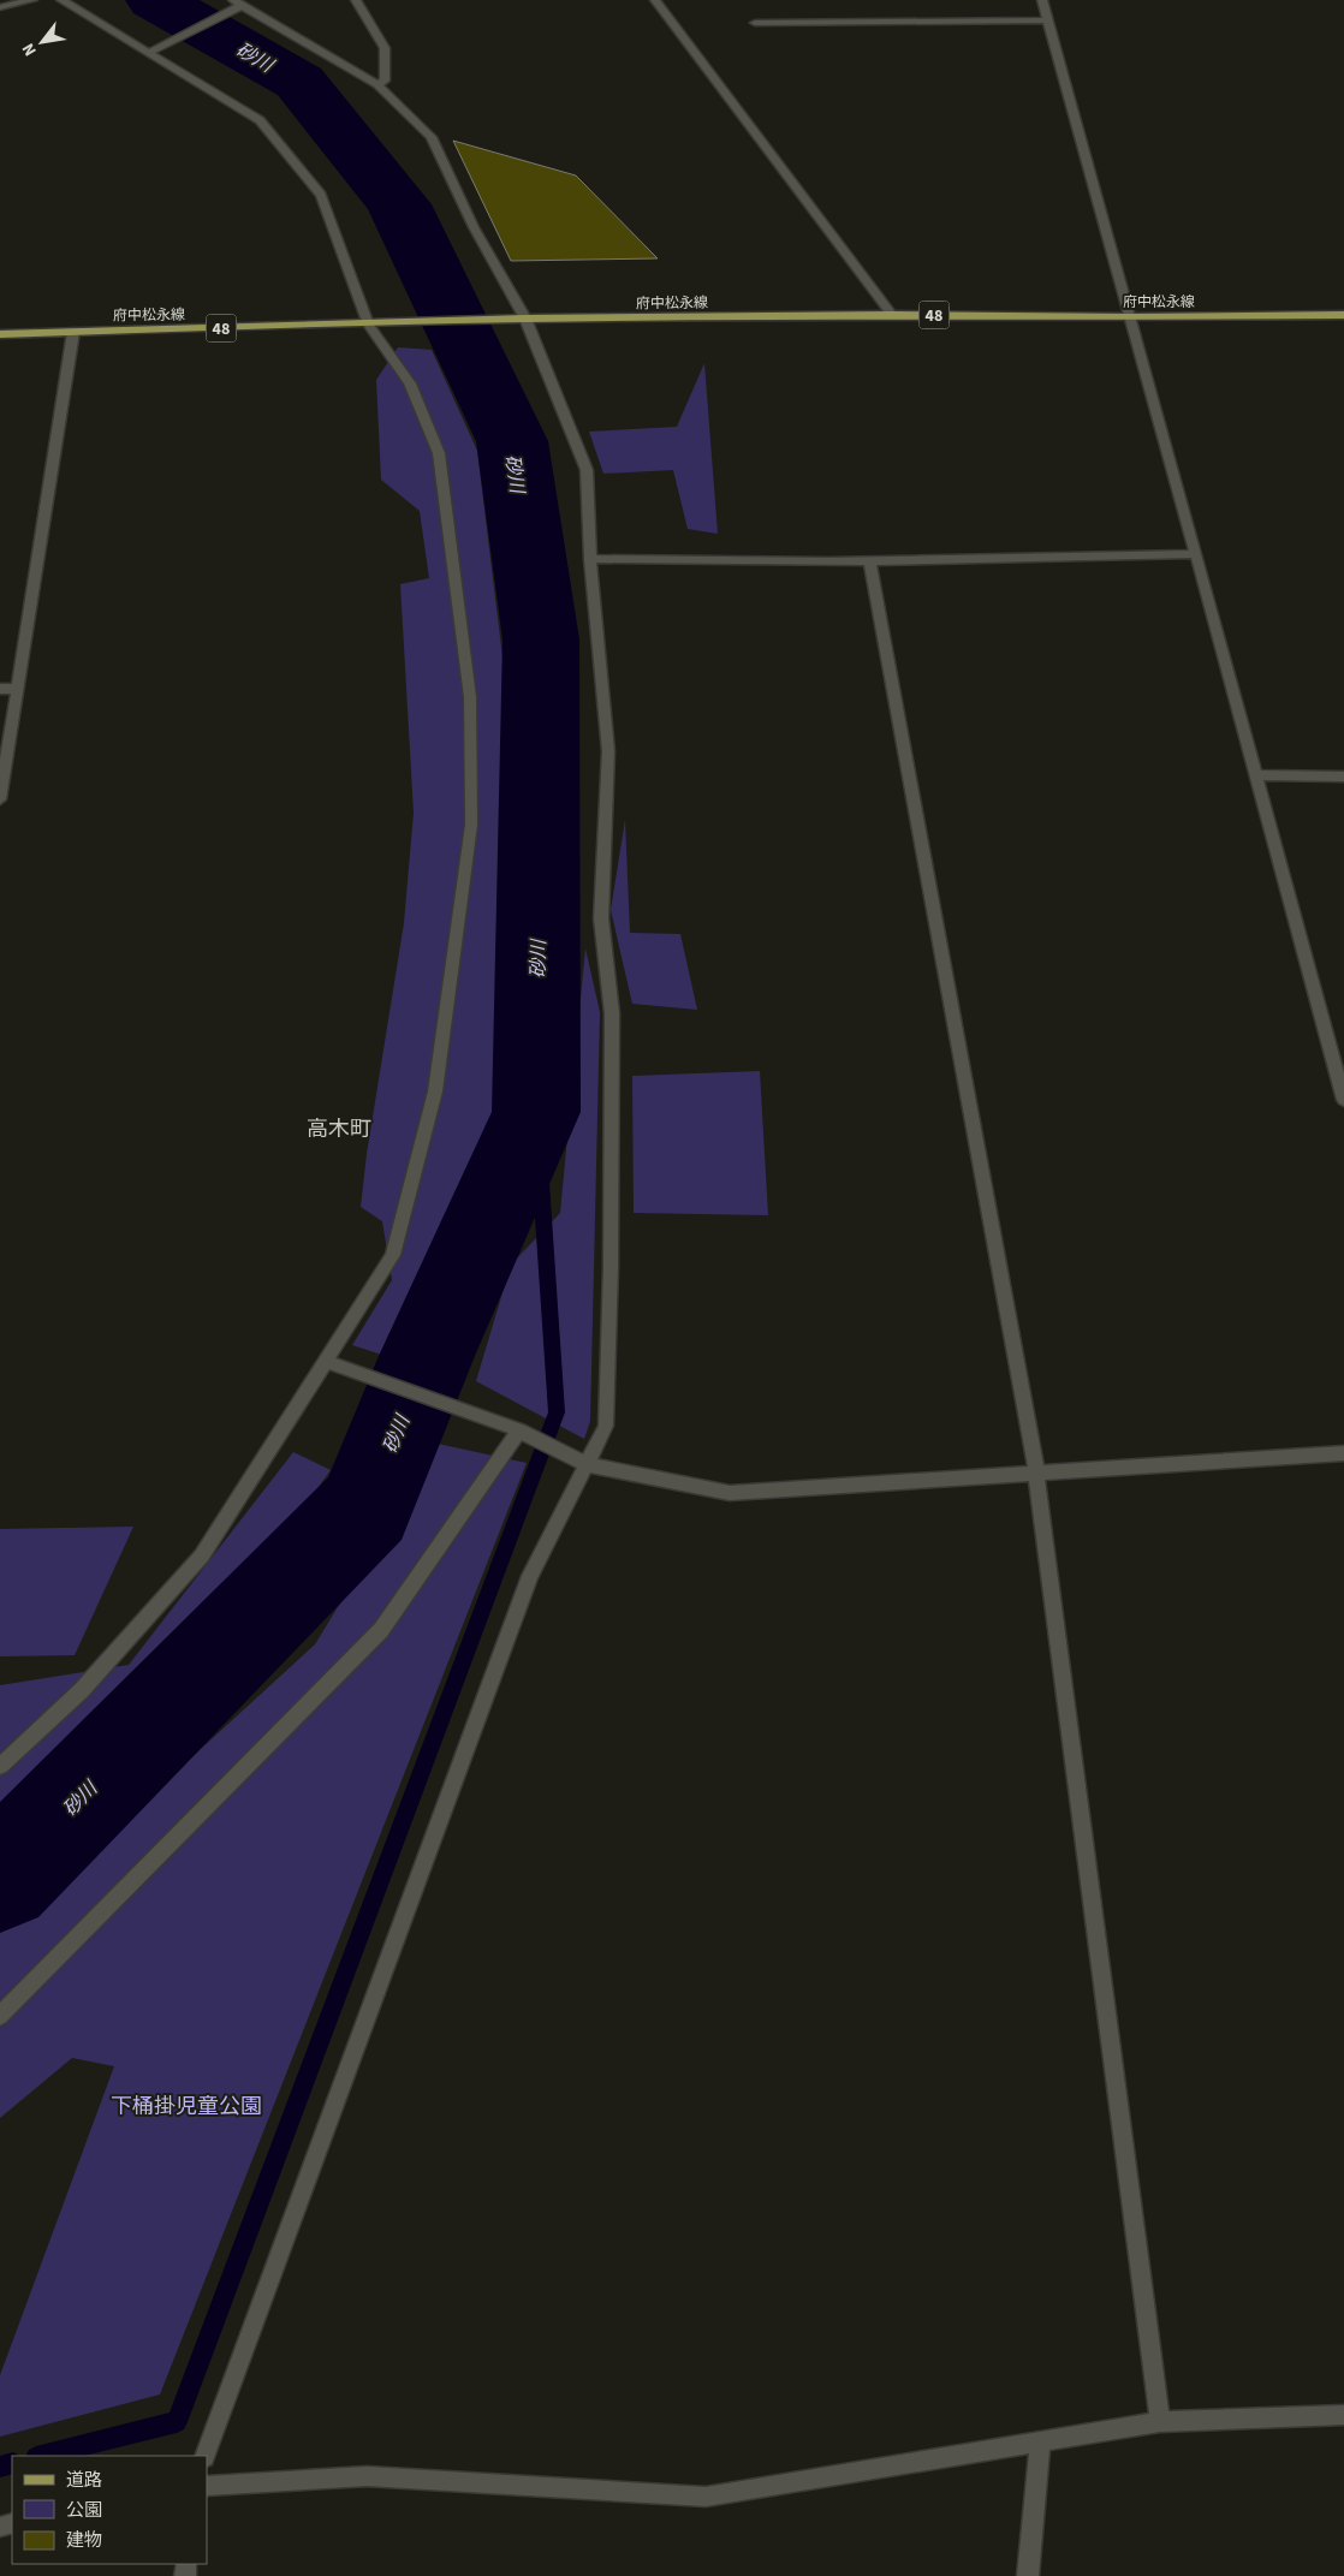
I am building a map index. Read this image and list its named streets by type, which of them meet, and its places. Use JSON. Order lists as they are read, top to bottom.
{
  "streets": {
    "main road": ["府中松永線", "48"]
  },
  "districts": ["高木町"],
  "water": ["砂川"],
  "parks": ["下桶掛児童公園"],
  "legend": ["道路", "公園", "建物"],
  "north": "bottom left"
}
